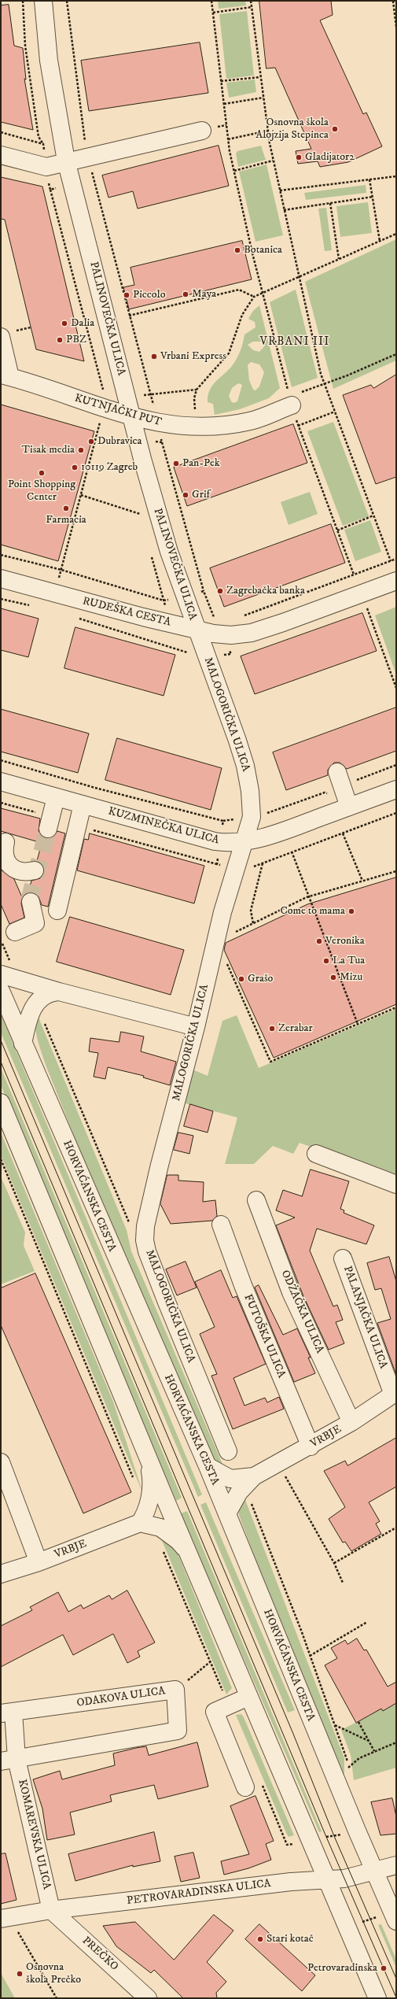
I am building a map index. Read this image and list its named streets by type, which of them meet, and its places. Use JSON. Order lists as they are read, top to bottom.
{
  "streets": {
    "street": [
      "PALINOVEČKA ULICA",
      "KUTNJAČKI PUT",
      "RUDEŠKA CESTA",
      "MALOGORIČKA ULICA",
      "KUZMINEČKA ULICA",
      "HORVAĆANSKA CESTA",
      "ODŽAČKA ULICA",
      "PALANJAČKA ULICA",
      "FUTOŠKA ULICA",
      "VRBJE",
      "ODAKOVA ULICA",
      "KOMAREVSKA ULICA",
      "PETROVARADINSKA ULICA",
      "PREČKO"
    ]
  },
  "crossings": [
    ["PALINOVEČKA ULICA", "KUTNJAČKI PUT"],
    ["PALINOVEČKA ULICA", "RUDEŠKA CESTA"],
    ["PALINOVEČKA ULICA", "MALOGORIČKA ULICA"],
    ["RUDEŠKA CESTA", "MALOGORIČKA ULICA"],
    ["MALOGORIČKA ULICA", "KUZMINEČKA ULICA"],
    ["HORVAĆANSKA CESTA", "VRBJE"],
    ["HORVAĆANSKA CESTA", "PETROVARADINSKA ULICA"],
    ["ODŽAČKA ULICA", "VRBJE"],
    ["PALANJAČKA ULICA", "VRBJE"],
    ["FUTOŠKA ULICA", "VRBJE"],
    ["ODAKOVA ULICA", "KOMAREVSKA ULICA"],
    ["KOMAREVSKA ULICA", "PETROVARADINSKA ULICA"],
    ["KOMAREVSKA ULICA", "PREČKO"],
    ["PETROVARADINSKA ULICA", "PREČKO"]
  ],
  "districts": ["VRBANI III"],
  "places": [
    "Osnovna škola Alojzija Stepinca",
    "Gladijator2",
    "Botanica",
    "Maya",
    "Piccolo",
    "Dalia",
    "PBZ",
    "Vrbani Express",
    "Dubravica",
    "Tisak media",
    "Pan-Pek",
    "10119 Zagreb",
    "Point Shopping Center",
    "Grif",
    "Farmacia",
    "Zagrebačka banka",
    "Come to mama",
    "Veronika",
    "La Tua",
    "Mizu",
    "Grašo",
    "Zerabar",
    "Stari kotač",
    "Petrovaradinska",
    "Osnovna škola Prečko"
  ]
}
